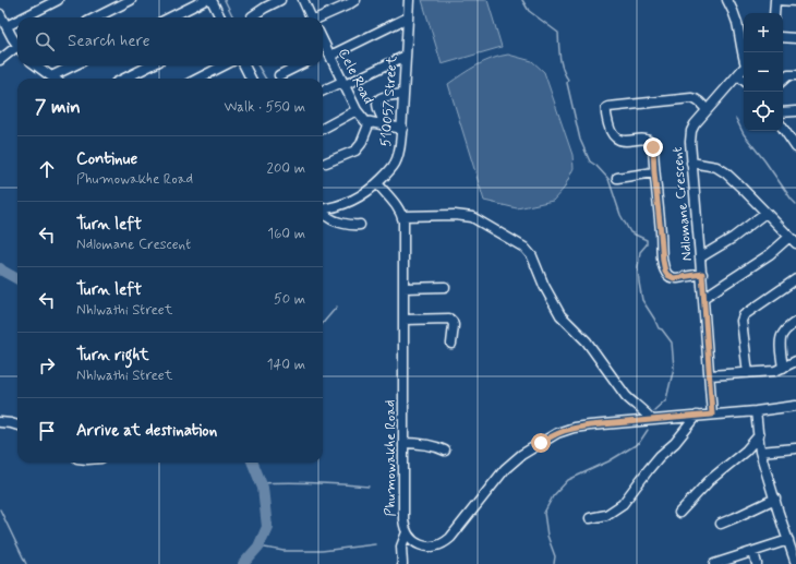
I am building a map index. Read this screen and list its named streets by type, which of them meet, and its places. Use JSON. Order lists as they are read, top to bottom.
{
  "streets": {
    "street": [
      "Cele Road",
      "510057 Street",
      "Ndlomane Crescent",
      "Phumowakhe Road"
    ]
  },
  "crossings": [
    ["Cele Road", "510057 Street"],
    ["Ndlomane Crescent", "Phumowakhe Road"]
  ],
  "page": {
    "map_buttons": ["+", "−"],
    "search": "Search here",
    "heading": ["7 min", "Walk · 550 m"],
    "list": [
      ["Continue", "Phumowakhe Road", "200 m"],
      ["Turn left", "Ndlomane Crescent", "160 m"],
      ["Turn left", "Nhlwathi Street", "50 m"],
      ["Turn right", "Nhlwathi Street", "140 m"],
      "Arrive at destination"
    ]
  }
}
